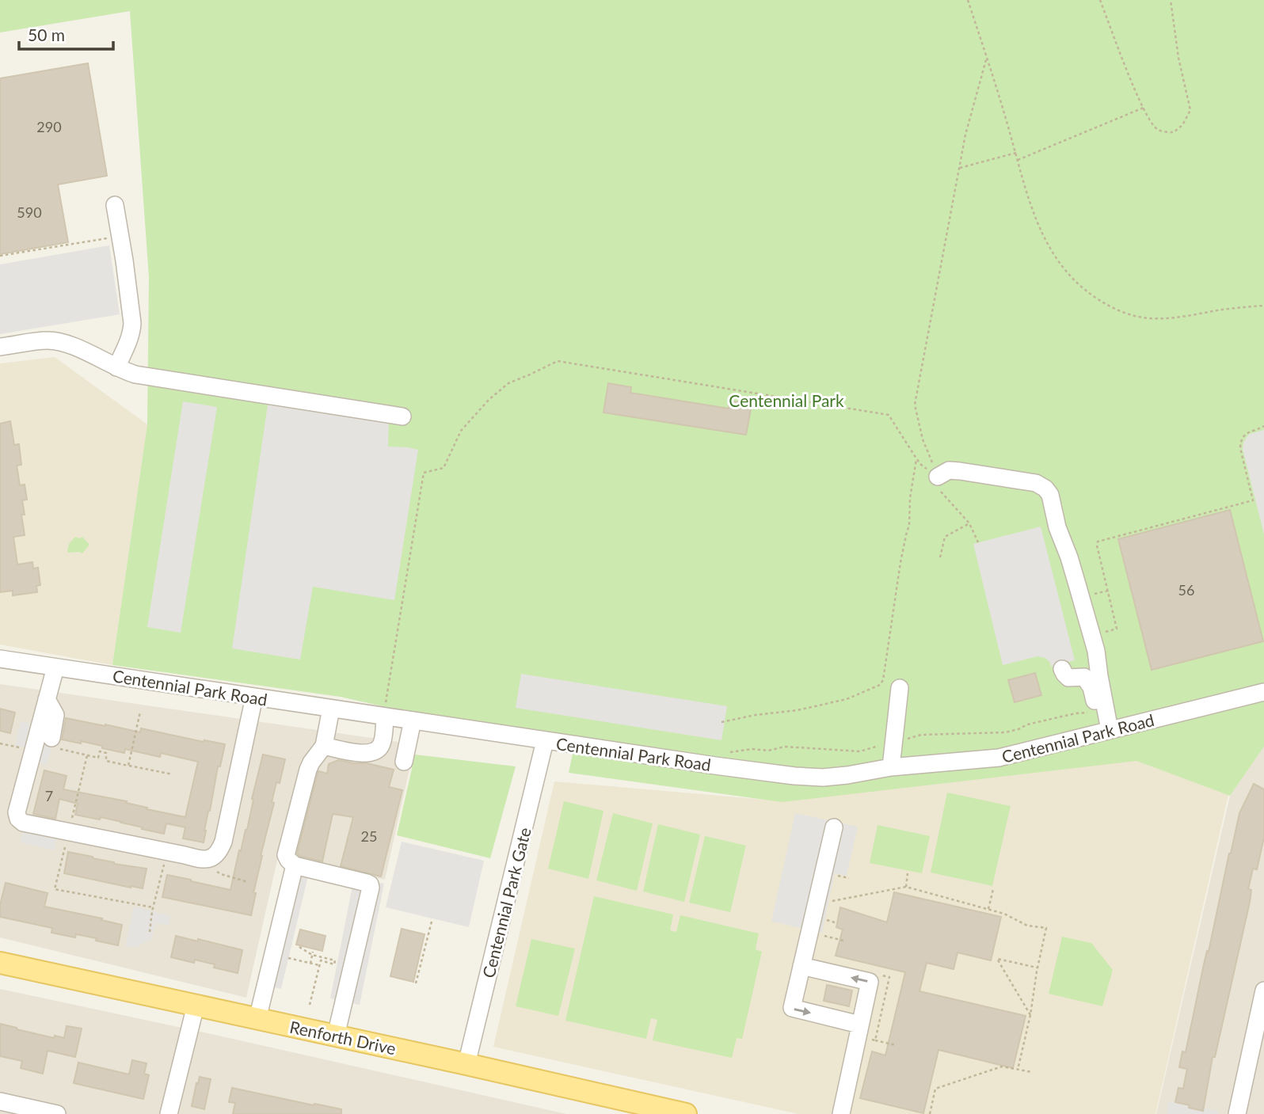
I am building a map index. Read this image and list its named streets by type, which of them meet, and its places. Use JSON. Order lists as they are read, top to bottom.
{
  "streets": {
    "main road": ["Renforth Drive"],
    "street": ["Centennial Park Road", "Centennial Park Gate"]
  },
  "crossings": [
    ["Centennial Park Road", "Centennial Park Gate"],
    ["Centennial Park Gate", "Renforth Drive"]
  ],
  "parks": ["Centennial Park"],
  "house_numbers": [
    "290",
    "590",
    "56",
    "7",
    "25"
  ],
  "scale_bar": "50 m"
}
